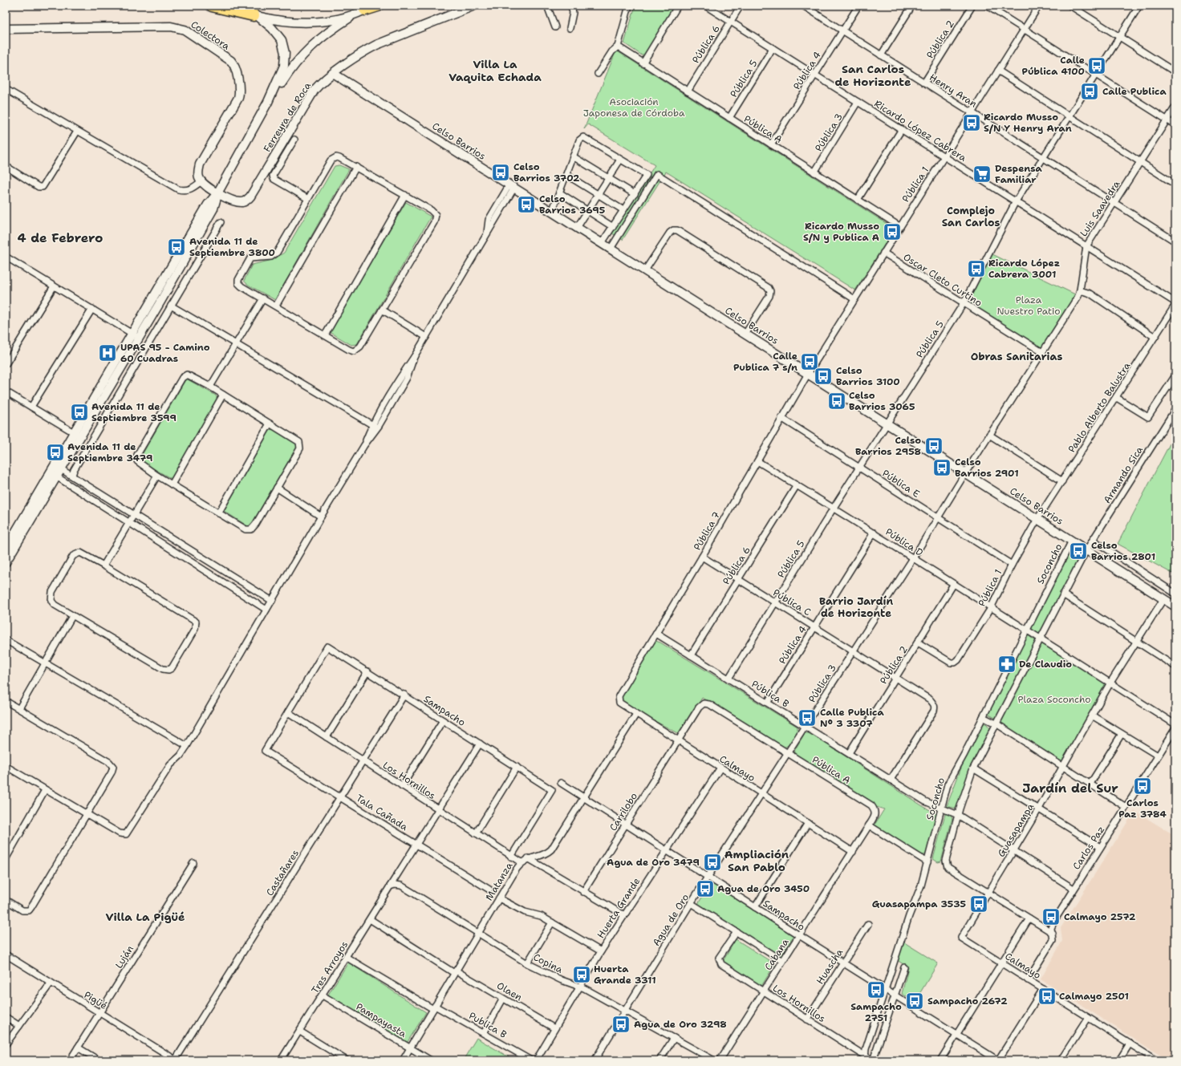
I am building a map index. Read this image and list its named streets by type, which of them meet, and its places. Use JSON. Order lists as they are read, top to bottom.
{
  "streets": {
    "main road": ["Colectora", "Ferreyra de Roca", "Celso Barrios"],
    "street": [
      "Pública 2",
      "Pública 6",
      "Pública 4",
      "Pública 5",
      "Henry Aran",
      "Pública A",
      "Ricardo López Cabrera",
      "Pública 3",
      "Pública 1",
      "Luis Saavedra",
      "Oscar Cleto Curtino",
      "Pablo Alberto Balustra",
      "Armando Sica",
      "Pública E",
      "Pública 7",
      "Pública D",
      "Soconcho",
      "Pública C",
      "Pública B",
      "Sampacho",
      "Calmayo",
      "Los Hornillos",
      "Carrilobo",
      "Tala Cañada",
      "Guasapampa",
      "Carlos Paz",
      "Castañares",
      "Matanza",
      "Huerta Grande",
      "Agua de Oro",
      "Cabana",
      "Luján",
      "Copina",
      "Huascha",
      "Tres Arroyos",
      "Olaen",
      "Pigüé",
      "Pampayasta",
      "Publica B"
    ]
  },
  "crossings": [
    ["Pública 2", "Henry Aran"],
    ["Pública 2", "Pública 1"],
    ["Pública 2", "Pública D"],
    ["Pública 2", "Pública C"],
    ["Pública 2", "Pública B"],
    ["Pública 6", "Pública A"],
    ["Pública 6", "Ricardo López Cabrera"],
    ["Pública 6", "Pública D"],
    ["Pública 6", "Pública C"],
    ["Pública 6", "Pública B"],
    ["Pública 4", "Henry Aran"],
    ["Pública 4", "Pública A"],
    ["Pública 4", "Ricardo López Cabrera"],
    ["Pública 4", "Pública D"],
    ["Pública 4", "Pública C"],
    ["Pública 4", "Pública B"],
    ["Pública 5", "Henry Aran"],
    ["Pública 5", "Pública A"],
    ["Pública 5", "Ricardo López Cabrera"],
    ["Pública 5", "Celso Barrios"],
    ["Pública 5", "Oscar Cleto Curtino"],
    ["Pública 5", "Pública E"],
    ["Pública 5", "Pública D"],
    ["Pública 5", "Pública C"],
    ["Pública 5", "Pública B"],
    ["Henry Aran", "Pública 1"],
    ["Henry Aran", "Luis Saavedra"],
    ["Ferreyra de Roca", "Celso Barrios"],
    ["Pública A", "Pública 3"],
    ["Pública A", "Pública 1"],
    ["Pública A", "Calmayo"],
    ["Pública A", "Carrilobo"],
    ["Pública A", "Agua de Oro"],
    ["Pública A", "Cabana"],
    ["Ricardo López Cabrera", "Pública 3"],
    ["Ricardo López Cabrera", "Pública 1"],
    ["Ricardo López Cabrera", "Luis Saavedra"],
    ["Pública 3", "Pública C"],
    ["Pública 3", "Pública B"],
    ["Pública 3", "Agua de Oro"],
    ["Celso Barrios", "Pública 1"],
    ["Celso Barrios", "Luis Saavedra"],
    ["Celso Barrios", "Pablo Alberto Balustra"],
    ["Celso Barrios", "Armando Sica"],
    ["Celso Barrios", "Pública 7"],
    ["Celso Barrios", "Soconcho"],
    ["Celso Barrios", "Guasapampa"],
    ["Pública 1", "Oscar Cleto Curtino"],
    ["Pública 1", "Pablo Alberto Balustra"],
    ["Pública 1", "Pública E"],
    ["Pública 1", "Pública 7"],
    ["Pública 1", "Pública D"],
    ["Luis Saavedra", "Oscar Cleto Curtino"],
    ["Pública E", "Pública 7"],
    ["Pública 7", "Pública D"],
    ["Pública 7", "Pública C"],
    ["Pública 7", "Pública B"],
    ["Pública 7", "Calmayo"],
    ["Pública D", "Soconcho"],
    ["Pública D", "Guasapampa"],
    ["Soconcho", "Pública B"],
    ["Soconcho", "Sampacho"],
    ["Soconcho", "Los Hornillos"],
    ["Pública C", "Pública B"],
    ["Pública B", "Guasapampa"],
    ["Pública B", "Carlos Paz"],
    ["Pública B", "Agua de Oro"],
    ["Sampacho", "Los Hornillos"],
    ["Sampacho", "Carrilobo"],
    ["Sampacho", "Tala Cañada"],
    ["Sampacho", "Castañares"],
    ["Sampacho", "Matanza"],
    ["Sampacho", "Huerta Grande"],
    ["Sampacho", "Agua de Oro"],
    ["Sampacho", "Cabana"],
    ["Sampacho", "Huascha"],
    ["Sampacho", "Tres Arroyos"],
    ["Calmayo", "Carrilobo"],
    ["Calmayo", "Guasapampa"],
    ["Calmayo", "Carlos Paz"],
    ["Calmayo", "Matanza"],
    ["Calmayo", "Huerta Grande"],
    ["Calmayo", "Agua de Oro"],
    ["Calmayo", "Cabana"],
    ["Los Hornillos", "Tala Cañada"],
    ["Los Hornillos", "Castañares"],
    ["Los Hornillos", "Matanza"],
    ["Los Hornillos", "Cabana"],
    ["Los Hornillos", "Huascha"],
    ["Los Hornillos", "Tres Arroyos"],
    ["Tala Cañada", "Castañares"],
    ["Tala Cañada", "Tres Arroyos"],
    ["Castañares", "Pigüé"],
    ["Matanza", "Copina"],
    ["Matanza", "Olaen"],
    ["Matanza", "Pampayasta"],
    ["Matanza", "Publica B"],
    ["Huerta Grande", "Copina"],
    ["Huerta Grande", "Olaen"],
    ["Agua de Oro", "Copina"],
    ["Luján", "Pigüé"],
    ["Copina", "Tres Arroyos"],
    ["Tres Arroyos", "Olaen"],
    ["Tres Arroyos", "Pampayasta"],
    ["Tres Arroyos", "Publica B"]
  ],
  "districts": [
    "Villa La Vaquita Echada",
    "San Carlos de Horizonte",
    "Complejo San Carlos",
    "4 de Febrero",
    "Obras Sanitarias",
    "Barrio Jardín de Horizonte",
    "Jardín del Sur",
    "Ampliación San Pablo",
    "Villa La Pigüé"
  ],
  "parks": ["Asociación Japonesa de Córdoba", "Plaza Nuestro Patio", "Plaza Soconcho"],
  "places": {
    "bus stop": [
      "Calle Pública 4100",
      "Calle Publica",
      "Ricardo Musso S/N Y Henry Aran",
      "Celso Barrios 3702",
      "Celso Barrios 3695",
      "Ricardo Musso S/N y Publica A",
      "Avenida 11 de Septiembre 3800",
      "Ricardo López Cabrera 3001",
      "Calle Publica 7 s/n",
      "Celso Barrios 3100",
      "Celso Barrios 3065",
      "Avenida 11 de Septiembre 3599",
      "Celso Barrios 2958",
      "Avenida 11 de Septiembre 3479",
      "Celso Barrios 2901",
      "Celso Barrios 2801",
      "Calle Publica Nº 3 3307",
      "Carlos Paz 3784",
      "Agua de Oro 3479",
      "Agua de Oro 3450",
      "Guasapampa 3535",
      "Calmayo 2572",
      "Huerta Grande 3311",
      "Sampacho 2751",
      "Calmayo 2501",
      "Sampacho 2672",
      "Agua de Oro 3298"
    ],
    "supermarket": ["Despensa Familiar"],
    "hospital": ["UPAS 95 - Camino 60 Cuadras"],
    "pharmacy": ["De Claudio"]
  }
}
